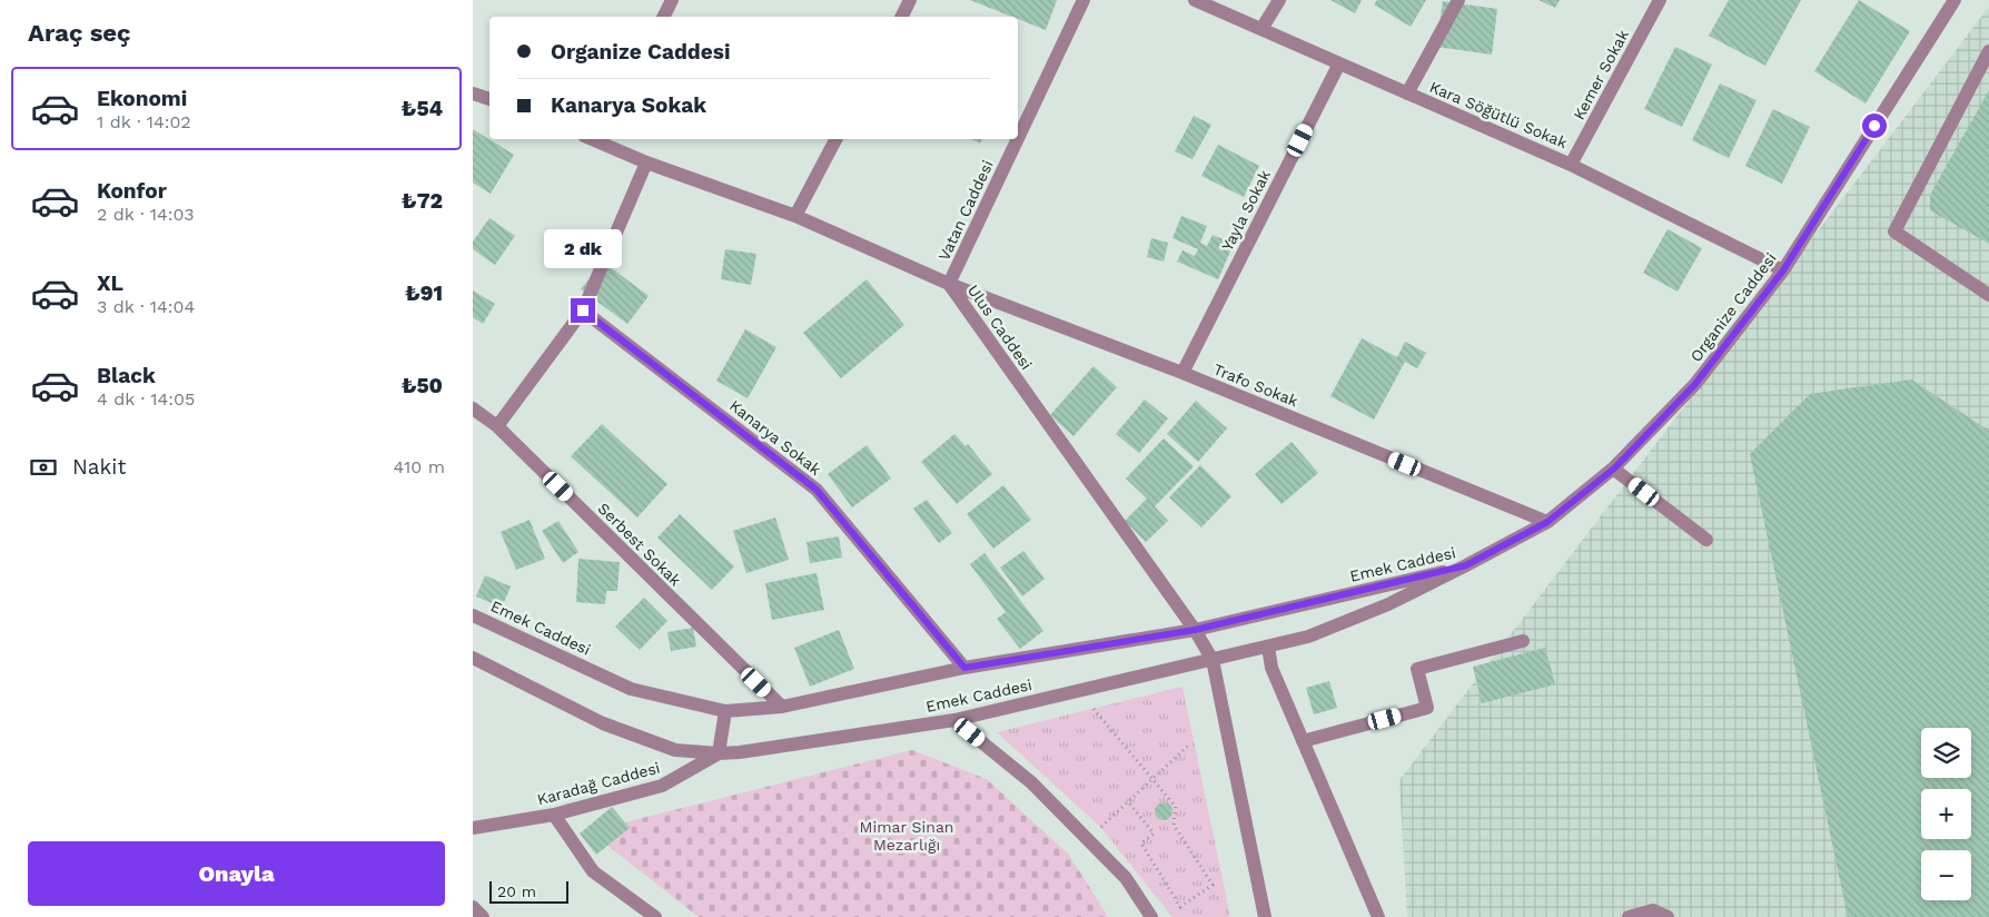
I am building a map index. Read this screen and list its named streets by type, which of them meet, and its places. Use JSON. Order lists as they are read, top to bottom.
{
  "streets": {
    "street": [
      "Kemer Sokak",
      "Kara Söğütlü Sokak",
      "Vatan Caddesi",
      "Yayla Sokak",
      "Organize Caddesi",
      "Ulus Caddesi",
      "Trafo Sokak",
      "Kanarya Sokak",
      "Serbest Sokak",
      "Emek Caddesi",
      "Karadağ Caddesi"
    ]
  },
  "crossings": [
    ["Kemer Sokak", "Kara Söğütlü Sokak"],
    ["Kara Söğütlü Sokak", "Yayla Sokak"],
    ["Kara Söğütlü Sokak", "Organize Caddesi"],
    ["Vatan Caddesi", "Ulus Caddesi"],
    ["Vatan Caddesi", "Trafo Sokak"],
    ["Yayla Sokak", "Trafo Sokak"],
    ["Organize Caddesi", "Trafo Sokak"],
    ["Organize Caddesi", "Emek Caddesi"],
    ["Ulus Caddesi", "Trafo Sokak"],
    ["Ulus Caddesi", "Emek Caddesi"],
    ["Kanarya Sokak", "Emek Caddesi"],
    ["Serbest Sokak", "Emek Caddesi"],
    ["Emek Caddesi", "Karadağ Caddesi"]
  ],
  "parks": ["Mimar Sinan Mezarlığı"],
  "scale_bar": "20 m",
  "page": {
    "heading": "Araç seç",
    "banner": ["Organize Caddesi", "Kanarya Sokak"],
    "list": [
      {
        "name": "Ekonomi",
        "note": "1 dk · 14:02",
        "value": "₺54"
      },
      {
        "name": "Konfor",
        "note": "2 dk · 14:03",
        "value": "₺72"
      },
      {
        "name": "XL",
        "note": "3 dk · 14:04",
        "value": "₺91"
      },
      {
        "name": "Black",
        "note": "4 dk · 14:05",
        "value": "₺50"
      }
    ],
    "bubble": "2 dk",
    "pay": ["Nakit", "410 m"],
    "map_buttons": ["+", "−"],
    "buttons": "Onayla",
    "scale": "20 m"
  }
}
